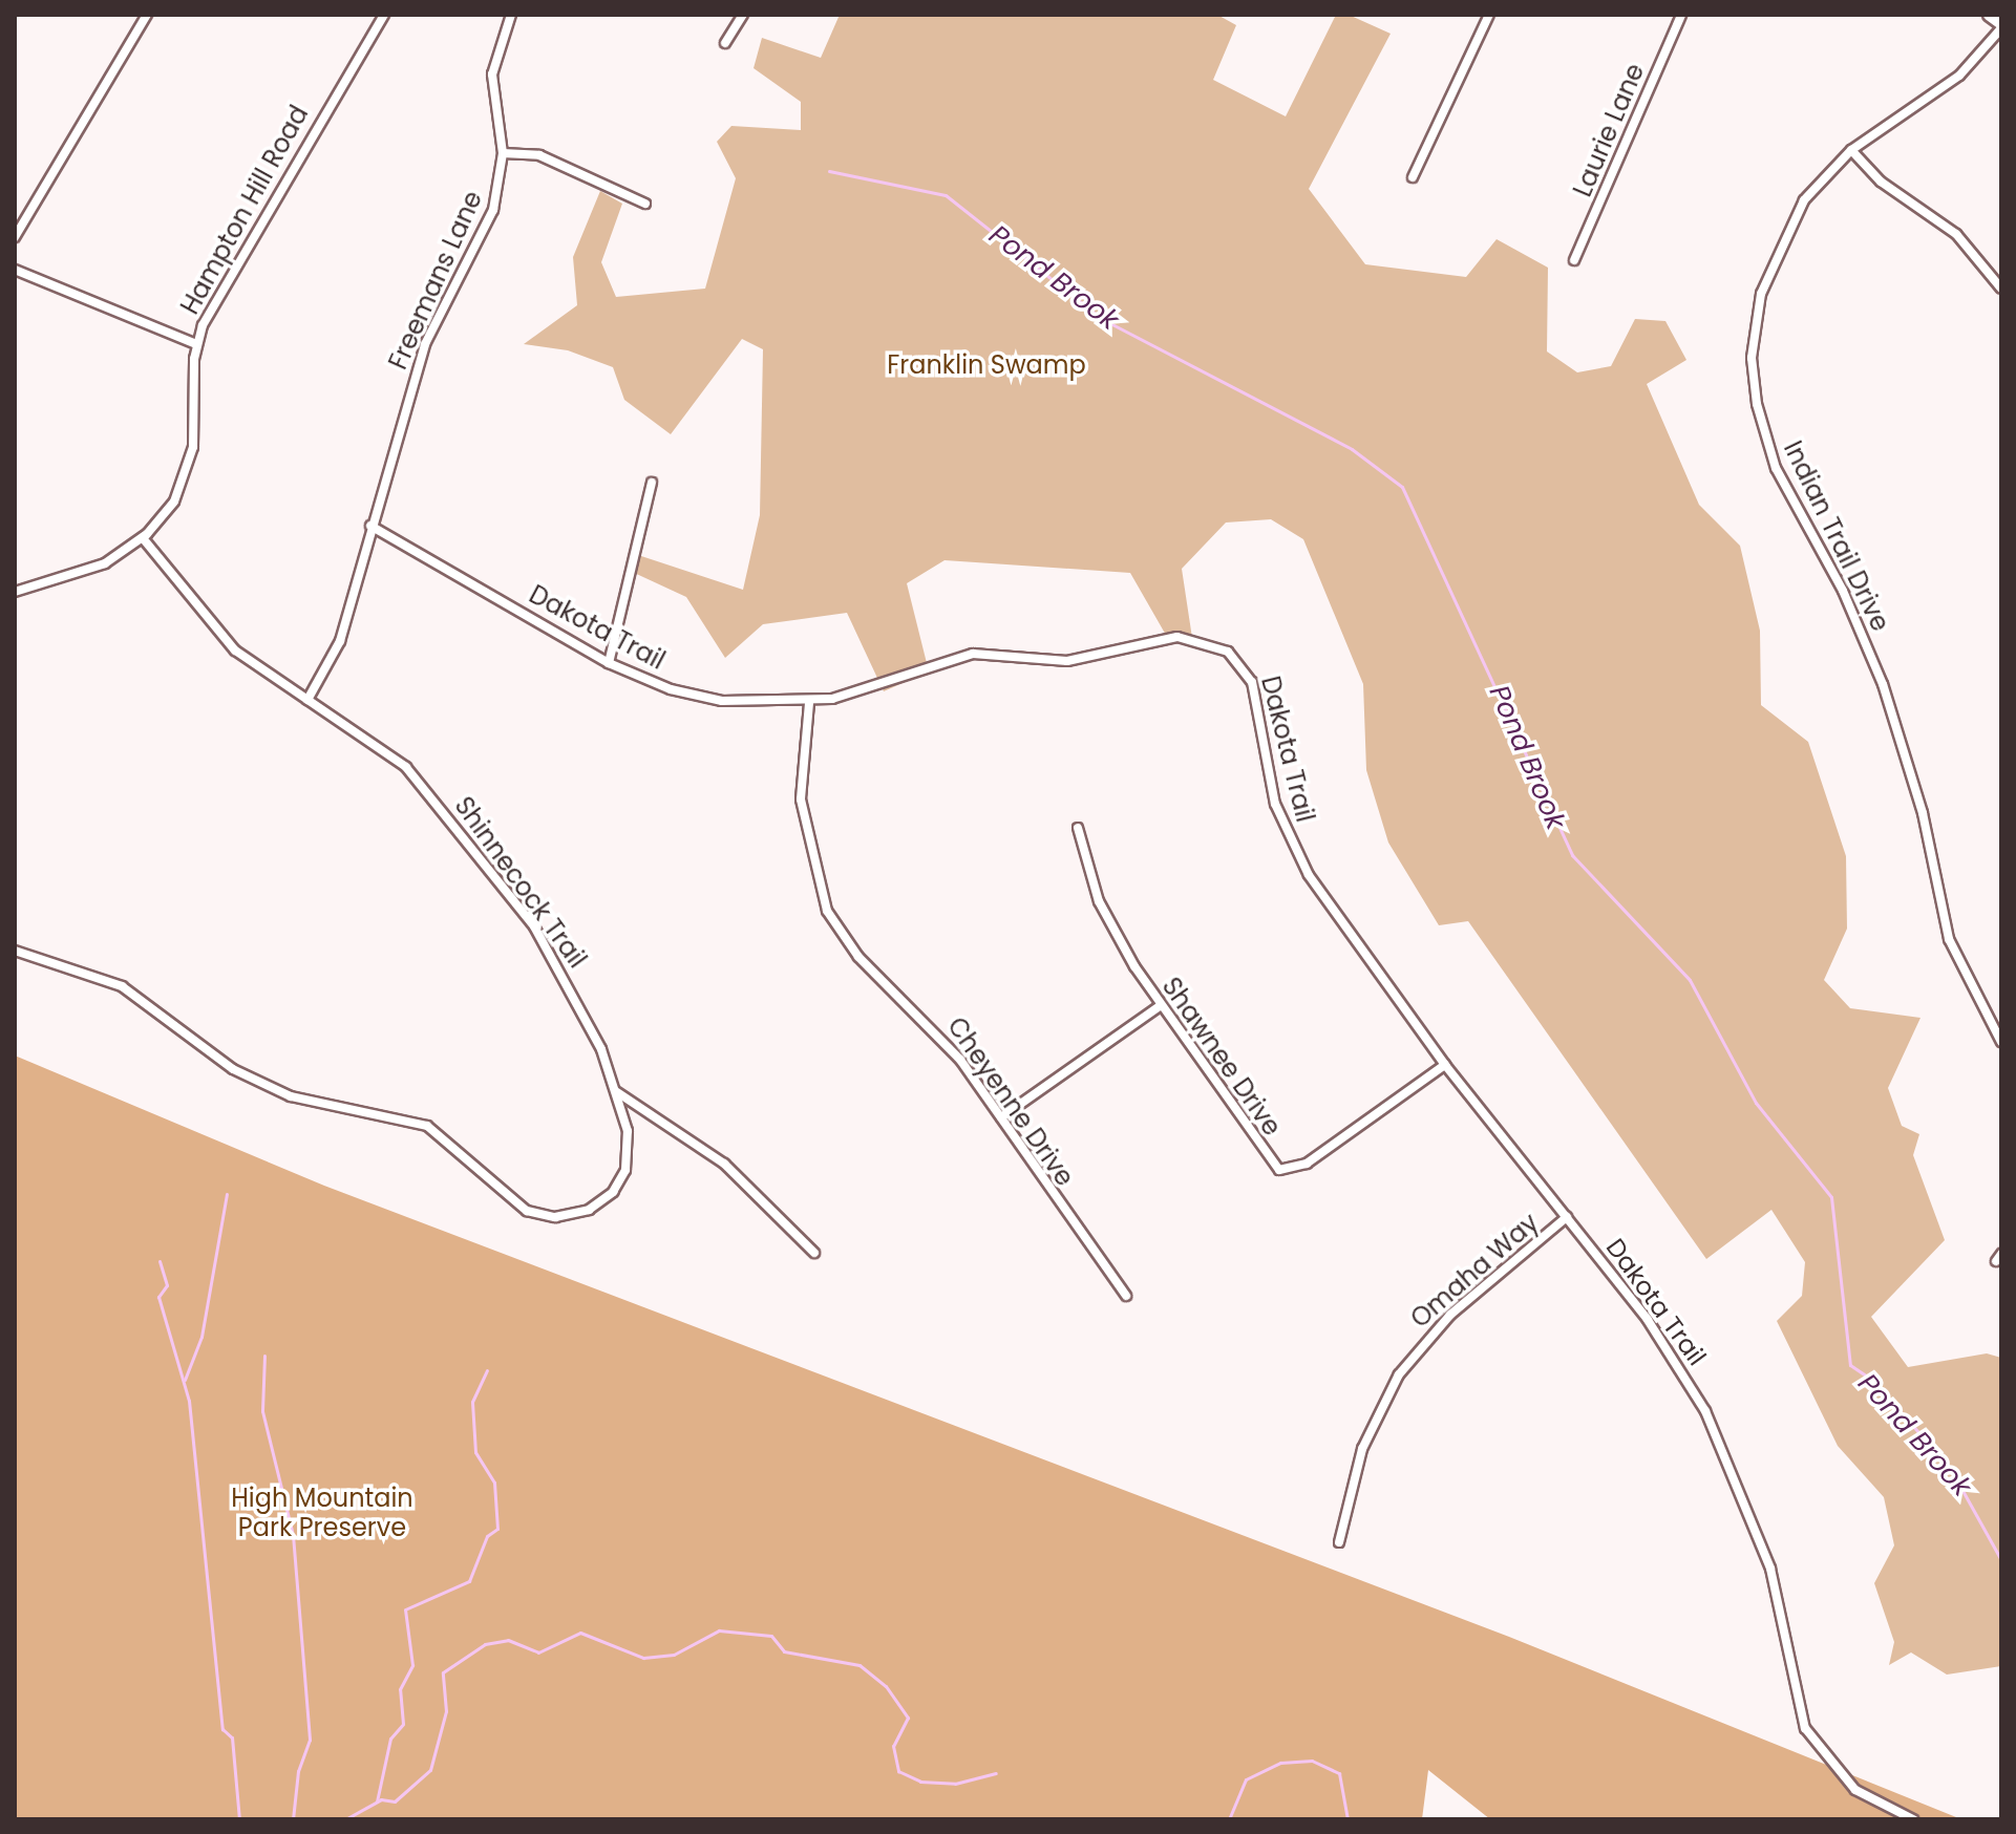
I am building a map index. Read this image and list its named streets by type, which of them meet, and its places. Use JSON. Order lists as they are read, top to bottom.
{
  "streets": {
    "street": [
      "Laurie Lane",
      "Hampton Hill Road",
      "Freemans Lane",
      "Indian Trail Drive",
      "Dakota Trail",
      "Shinnecock Trail",
      "Shawnee Drive",
      "Cheyenne Drive",
      "Omaha Way"
    ]
  },
  "crossings": [
    ["Hampton Hill Road", "Shinnecock Trail"],
    ["Freemans Lane", "Dakota Trail"],
    ["Freemans Lane", "Shinnecock Trail"],
    ["Dakota Trail", "Shawnee Drive"],
    ["Dakota Trail", "Cheyenne Drive"],
    ["Dakota Trail", "Omaha Way"]
  ],
  "water": ["Pond Brook"],
  "parks": ["Franklin Swamp", "High Mountain Park Preserve"]
}
